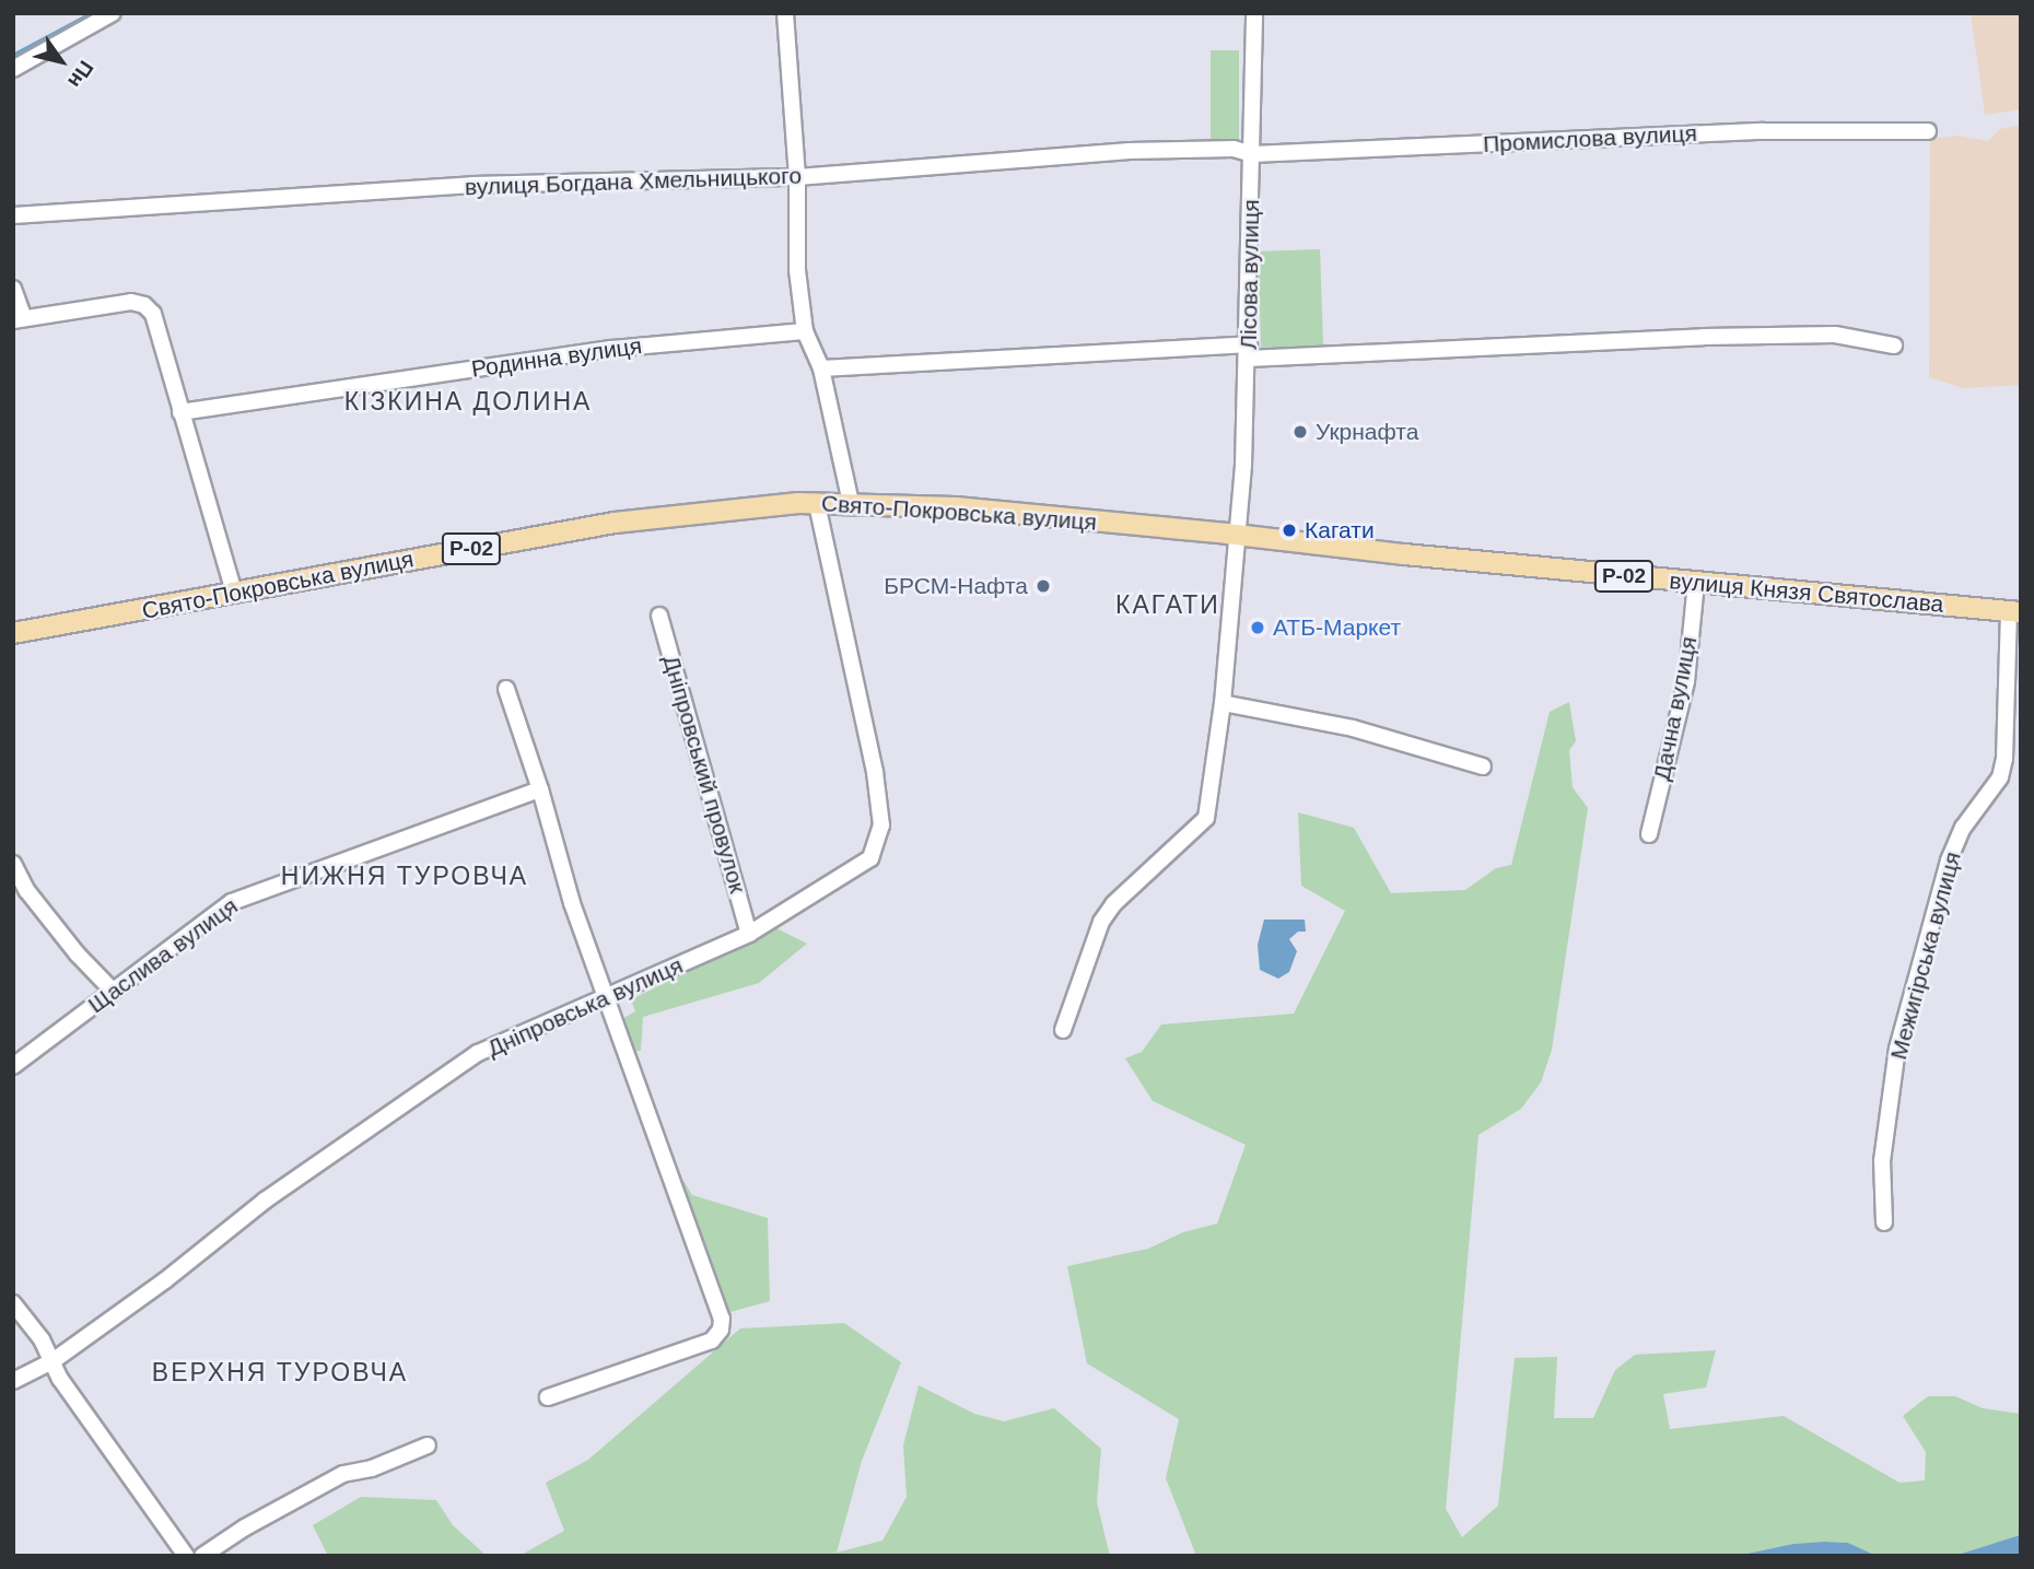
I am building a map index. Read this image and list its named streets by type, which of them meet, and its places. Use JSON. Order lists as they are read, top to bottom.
{
  "streets": {
    "main road": ["Свято-Покровська вулиця", "Р-02", "вулиця Князя Святослава"],
    "street": [
      "Промислова вулиця",
      "вулиця Богдана Хмельницького",
      "Лісова вулиця",
      "Родинна вулиця",
      "Дачна вулиця",
      "Дніпровський провулок",
      "Щаслива вулиця",
      "Межигірська вулиця",
      "Дніпровська вулиця"
    ]
  },
  "crossings": [
    ["Промислова вулиця", "вулиця Богдана Хмельницького"],
    ["Промислова вулиця", "Лісова вулиця"],
    ["вулиця Богдана Хмельницького", "Лісова вулиця"],
    ["Лісова вулиця", "Свято-Покровська вулиця"],
    ["Лісова вулиця", "вулиця Князя Святослава"],
    ["Свято-Покровська вулиця", "вулиця Князя Святослава"],
    ["Свято-Покровська вулиця", "Дніпровська вулиця"],
    ["вулиця Князя Святослава", "Дачна вулиця"],
    ["вулиця Князя Святослава", "Межигірська вулиця"],
    ["Дніпровський провулок", "Дніпровська вулиця"]
  ],
  "districts": [
    "КІЗКИНА ДОЛИНА",
    "КАГАТИ",
    "НИЖНЯ ТУРОВЧА",
    "ВЕРХНЯ ТУРОВЧА"
  ],
  "places": [
    "Укрнафта",
    "Кагати",
    "БРСМ-Нафта",
    "АТБ-Маркет"
  ],
  "north": "bottom right"
}
